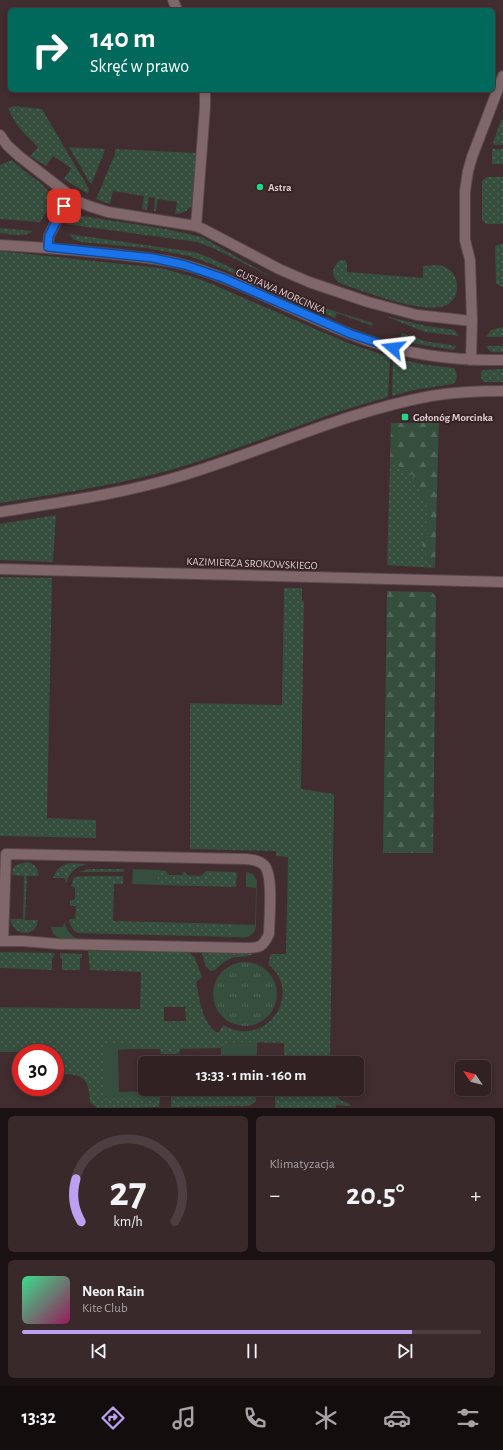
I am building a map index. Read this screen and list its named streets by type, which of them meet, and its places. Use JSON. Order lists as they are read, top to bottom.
{
  "streets": {
    "street": ["GUSTAWA MORCINKA", "KAZIMIERZA SROKOWSKIEGO"]
  },
  "places": {
    "other": ["Astra"],
    "transit": ["Gołonóg Morcinka"]
  },
  "north": "top left",
  "page": {
    "turn": ["140 m", "Skręć w prawo"],
    "limit": "30",
    "trip": "13:33 · 1 min · 160 m",
    "tile": "Klimatyzacja",
    "heat": ["−", "20.5°", "+"],
    "song": ["Neon Rain", "Kite Club"],
    "tabs": "13:32",
    "gauge": ["27", "km/h"]
  }
}
